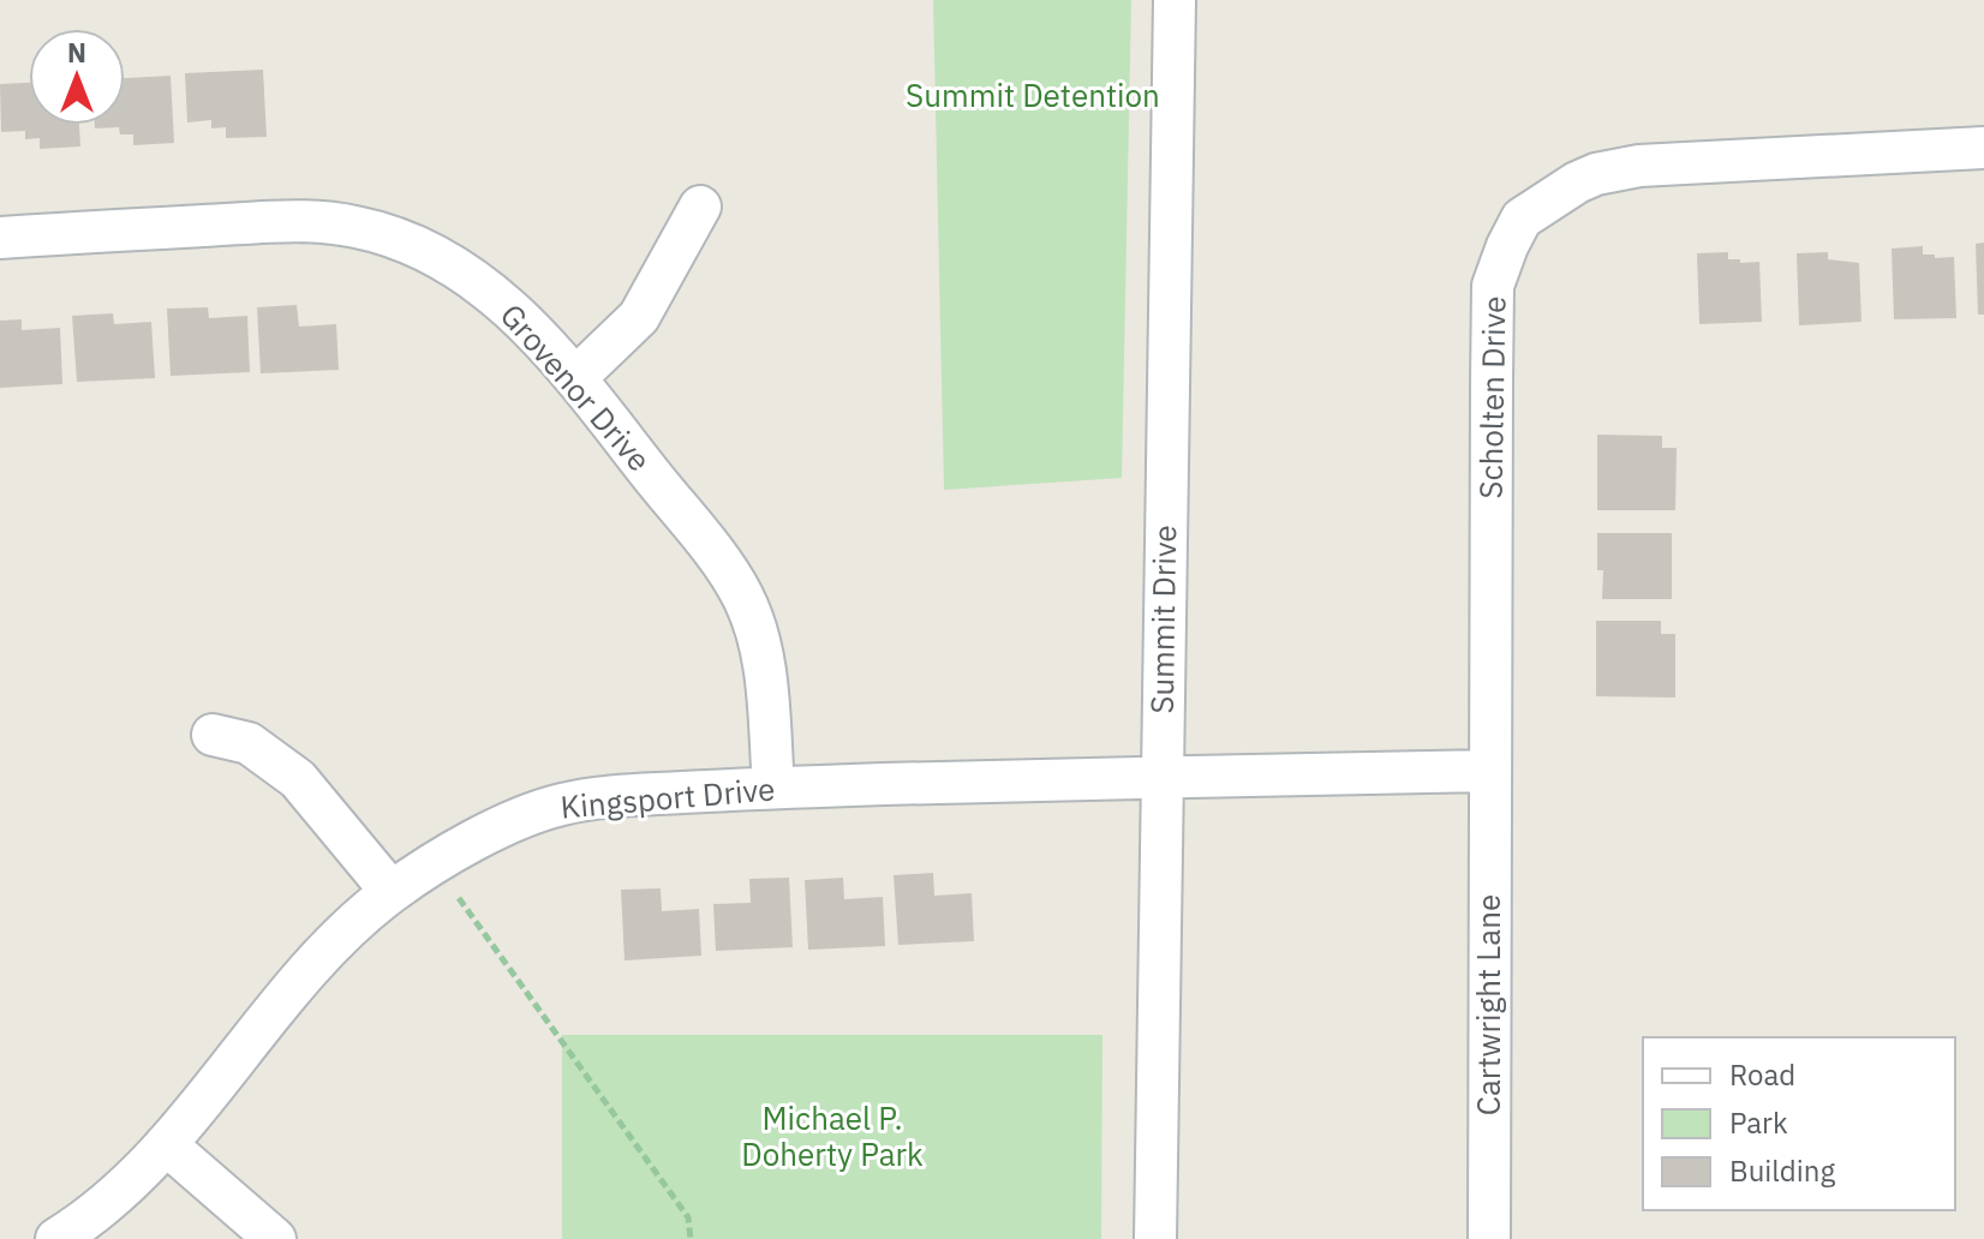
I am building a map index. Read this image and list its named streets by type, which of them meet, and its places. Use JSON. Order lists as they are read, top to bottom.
{
  "streets": {
    "street": [
      "Grovenor Drive",
      "Scholten Drive",
      "Summit Drive",
      "Kingsport Drive",
      "Cartwright Lane"
    ]
  },
  "crossings": [
    ["Grovenor Drive", "Kingsport Drive"],
    ["Scholten Drive", "Kingsport Drive"],
    ["Scholten Drive", "Cartwright Lane"],
    ["Summit Drive", "Kingsport Drive"],
    ["Kingsport Drive", "Cartwright Lane"]
  ],
  "parks": ["Summit Detention", "Michael P. Doherty Park"],
  "legend": ["Road", "Park", "Building"],
  "north": "top"
}
